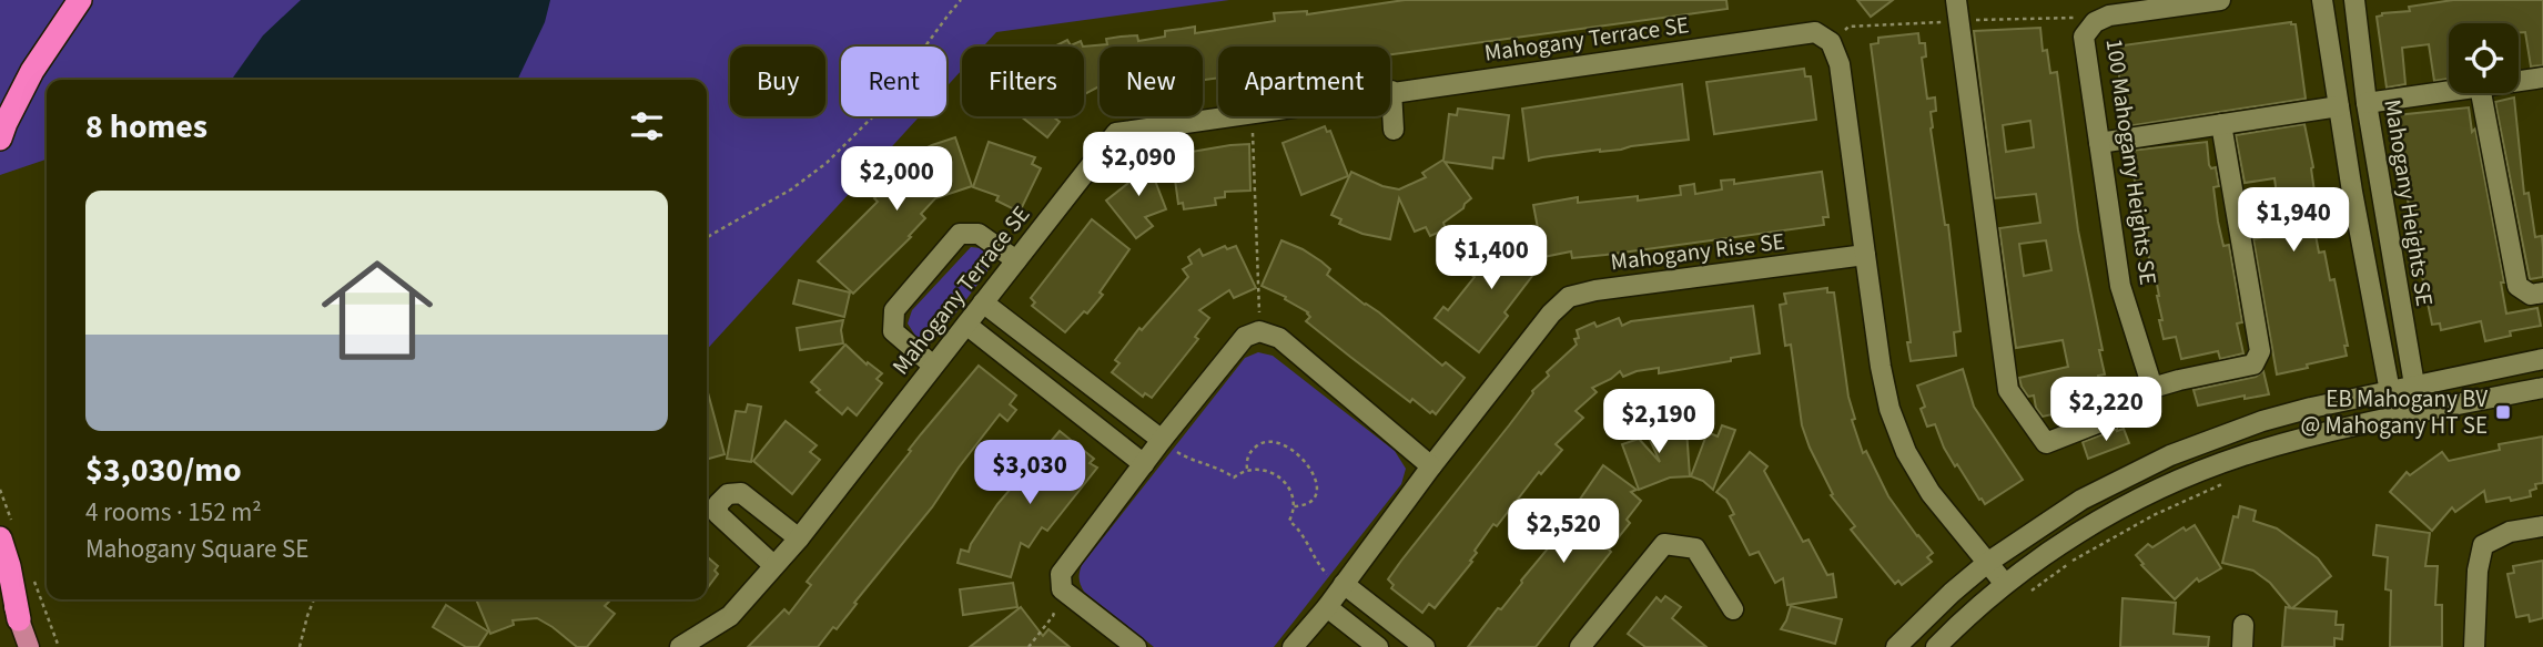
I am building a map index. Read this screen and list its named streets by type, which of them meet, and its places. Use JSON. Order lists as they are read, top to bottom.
{
  "streets": {
    "street": [
      "Mahogany Terrace SE",
      "100 Mahogany Heights SE",
      "Mahogany Heights SE",
      "Mahogany Rise SE"
    ]
  },
  "crossings": [
    ["Mahogany Terrace SE", "Mahogany Rise SE"]
  ],
  "places": {
    "transit": ["EB Mahogany BV @ Mahogany HT SE"]
  },
  "page": {
    "chip": [
      "Buy",
      "Rent",
      "Filters",
      "New",
      "Apartment"
    ],
    "heading": "8 homes",
    "price": [
      "$2,090",
      "$2,000",
      "$1,940",
      "$1,400",
      "$2,220",
      "$2,190",
      "$3,030",
      "$2,520"
    ],
    "list": [
      {
        "name": "$3,030/mo",
        "note": "4 rooms · 152 m² · Mahogany Square SE"
      }
    ]
  }
}
